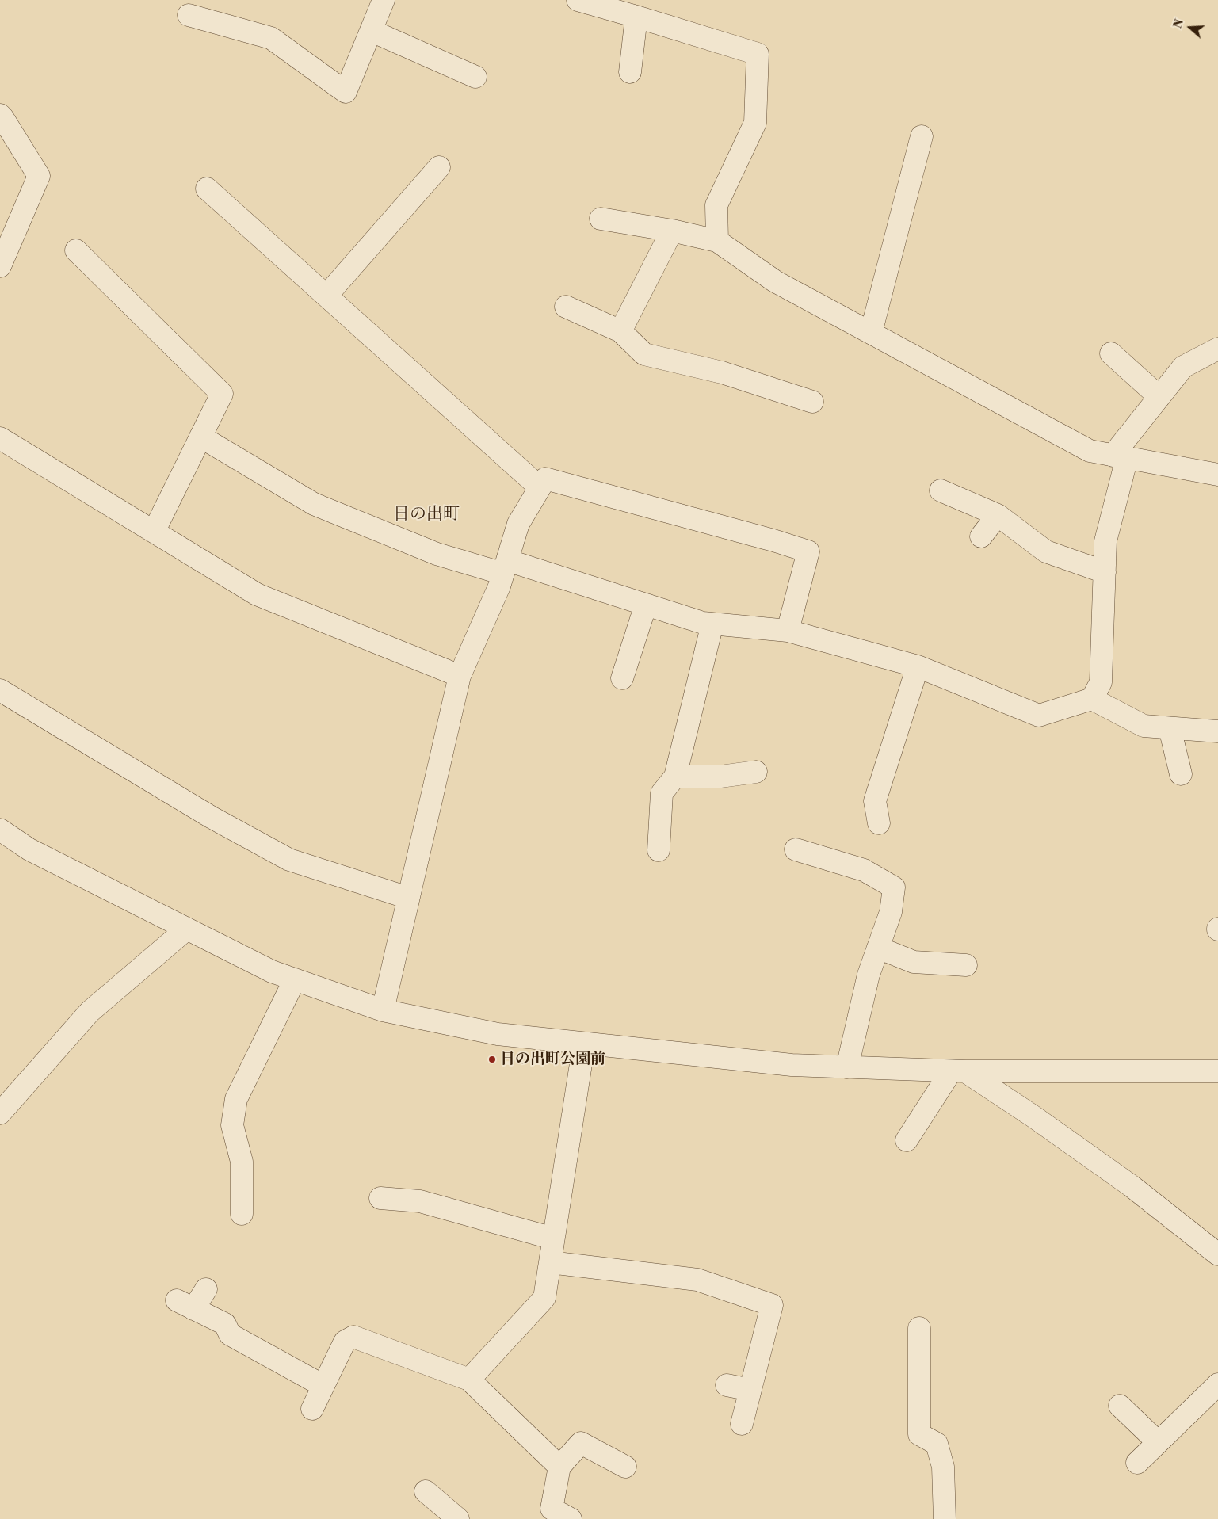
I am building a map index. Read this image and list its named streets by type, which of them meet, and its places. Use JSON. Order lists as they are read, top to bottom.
{
  "districts": ["日の出町"],
  "places": ["日の出町公園前"],
  "north": "left"
}
